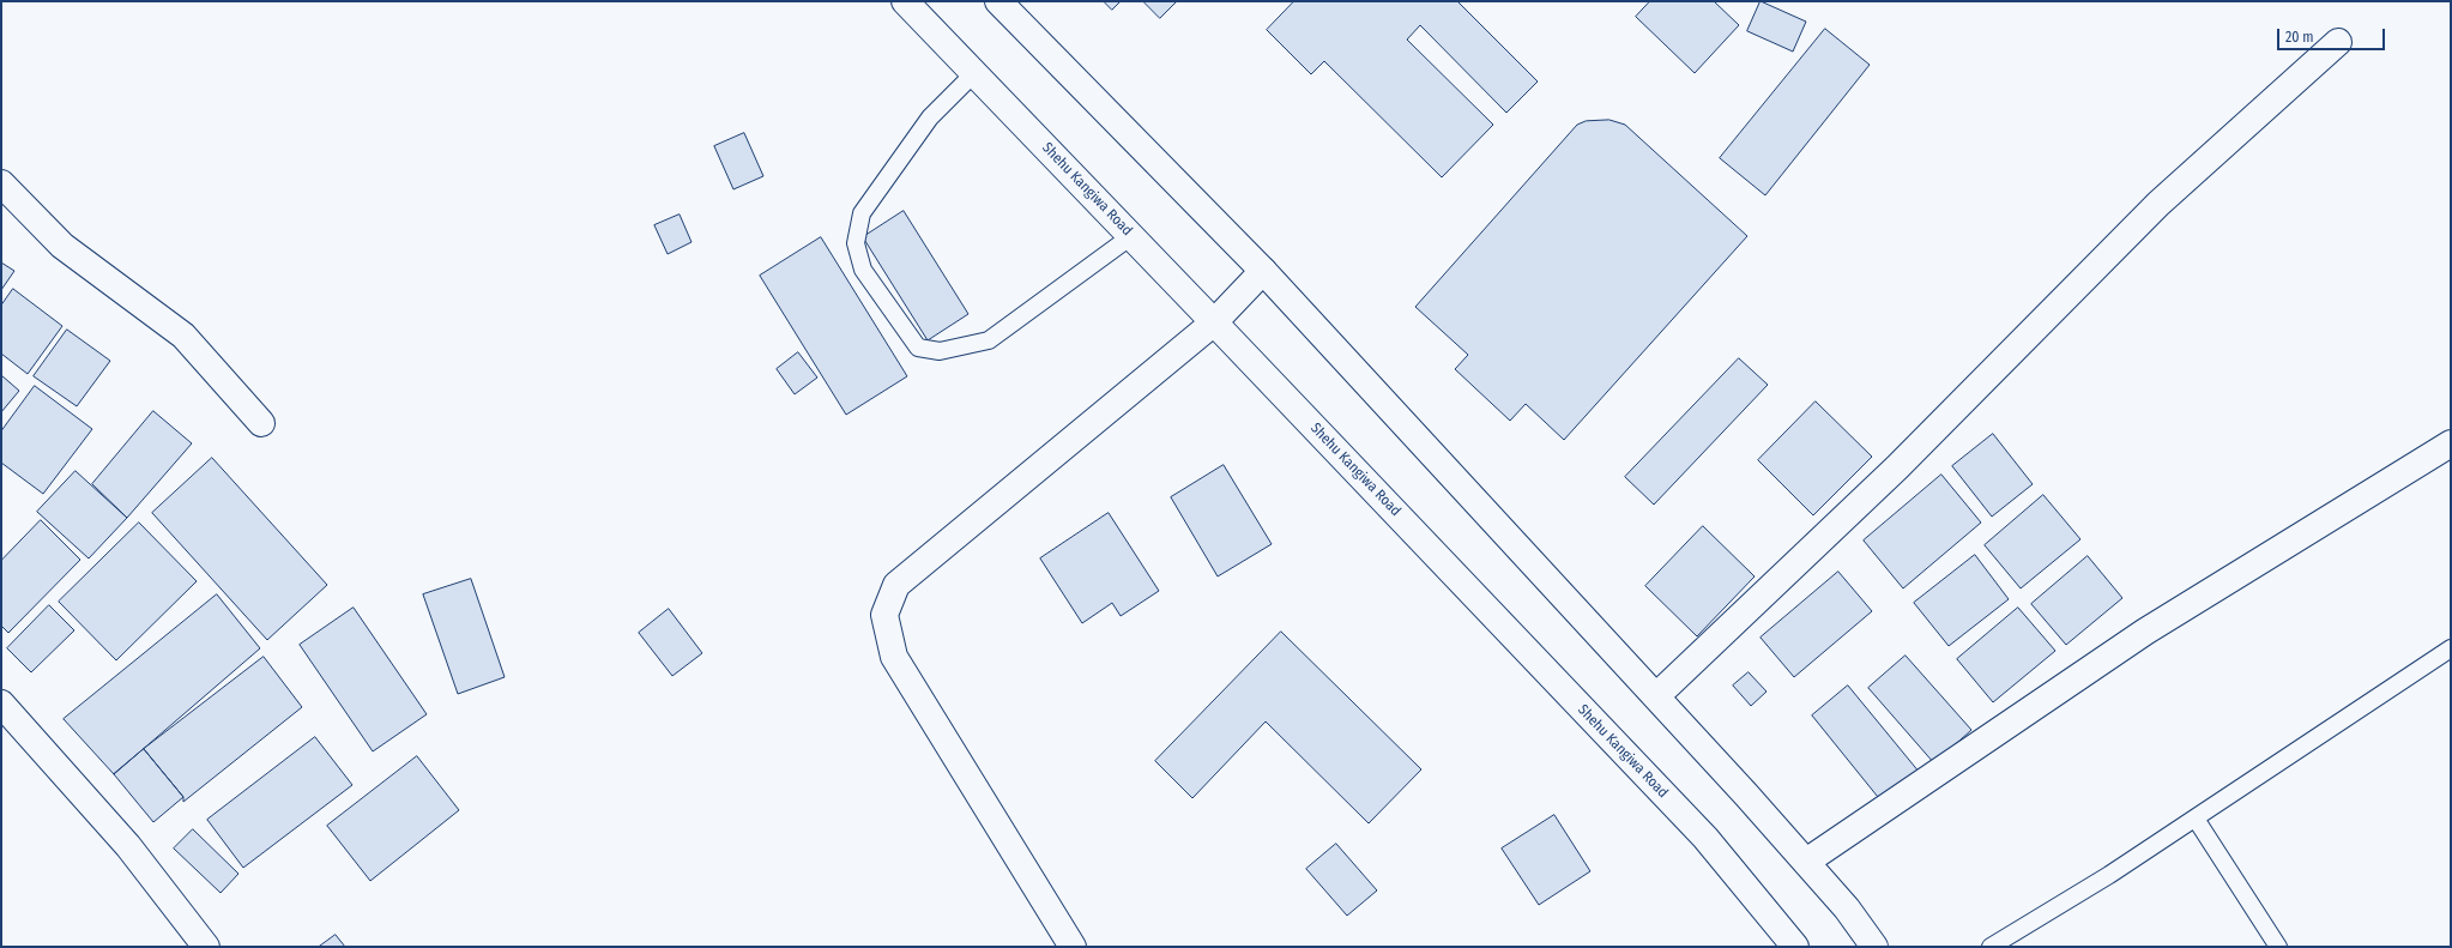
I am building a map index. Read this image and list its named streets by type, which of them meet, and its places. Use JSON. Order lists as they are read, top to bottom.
{
  "streets": {
    "street": ["Shehu Kangiwa Road"]
  },
  "scale_bar": "20 m"
}
